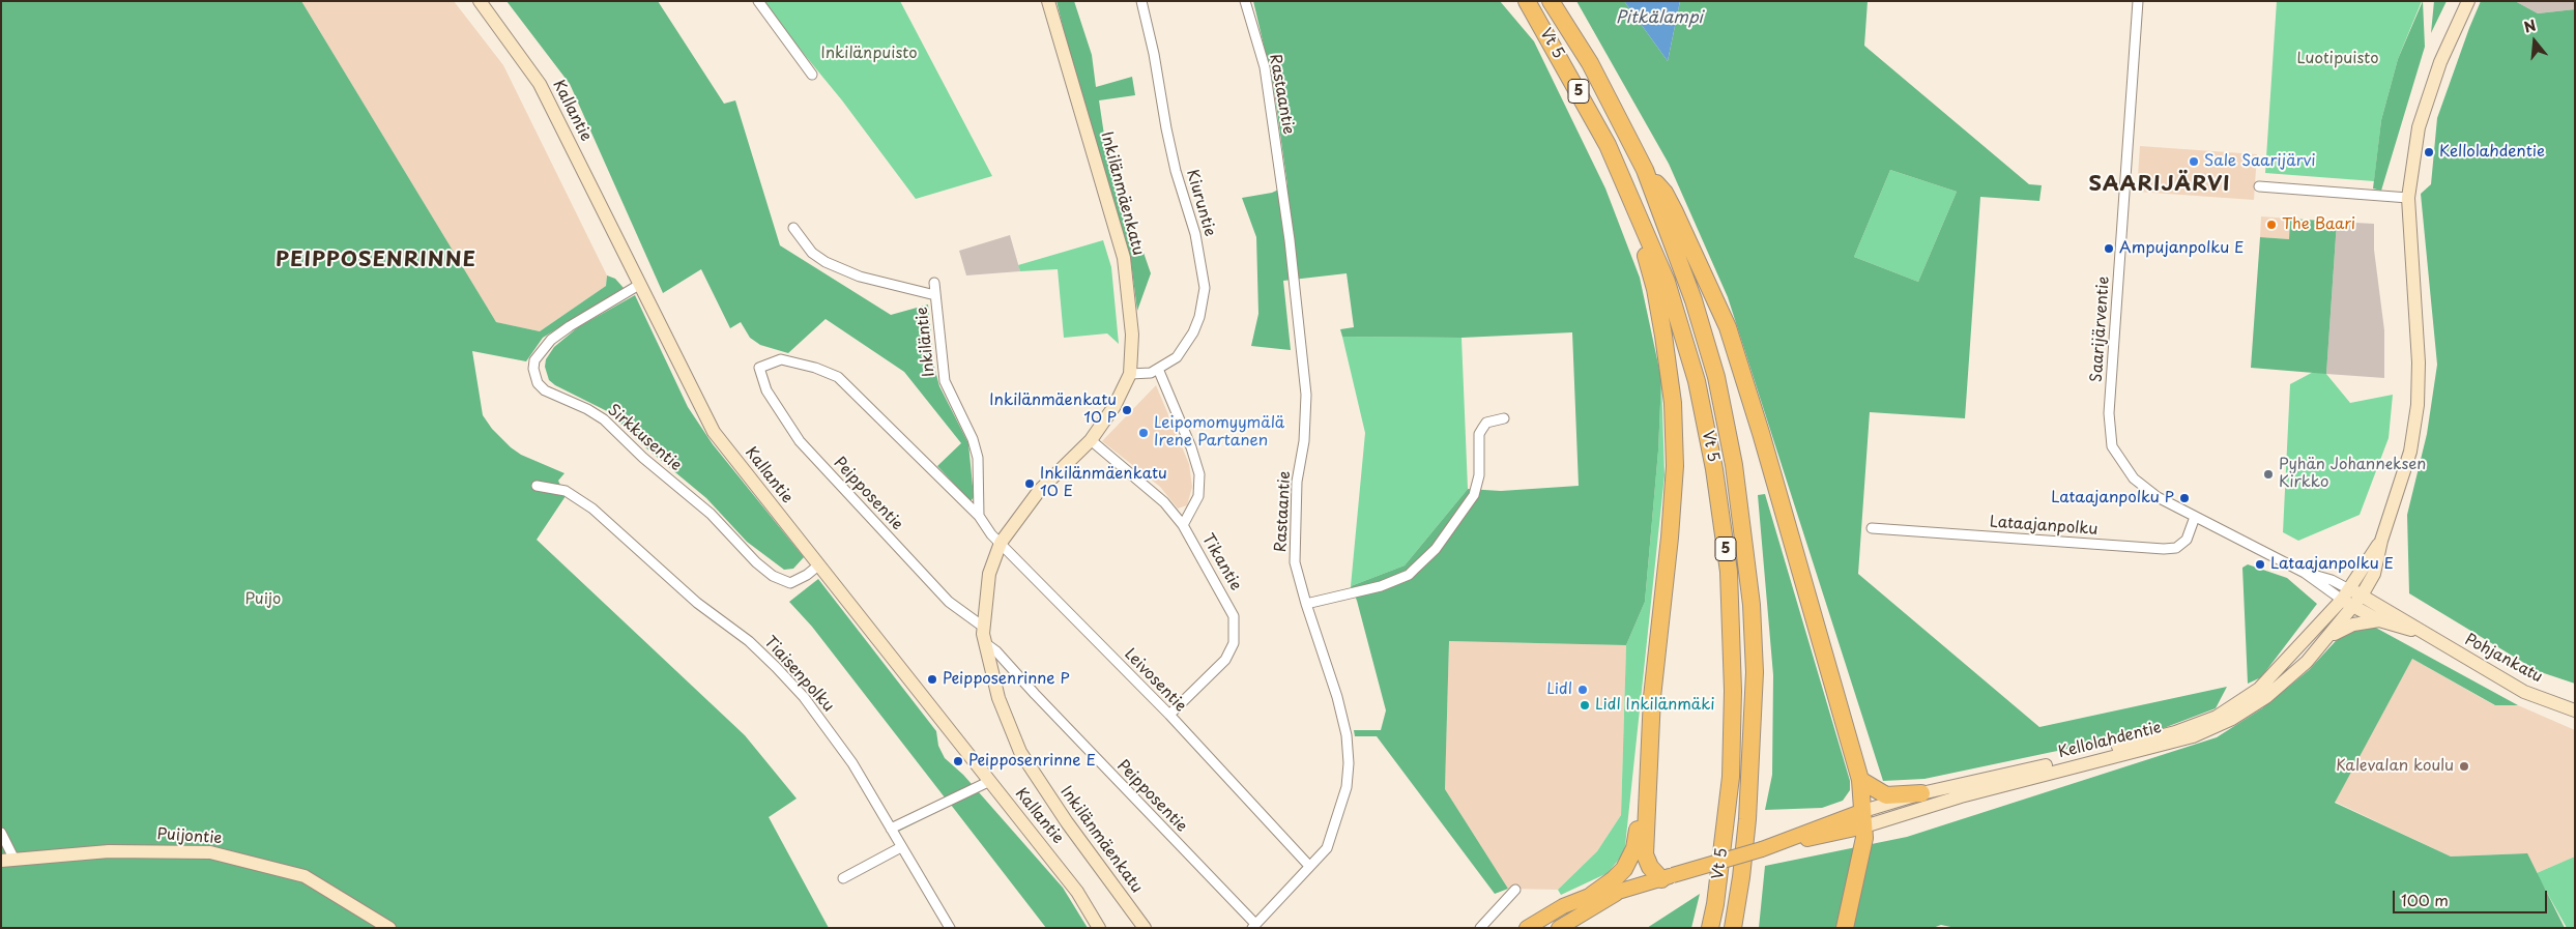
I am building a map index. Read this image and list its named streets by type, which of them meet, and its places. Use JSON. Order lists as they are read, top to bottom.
{
  "streets": {
    "highway": ["Vt 5", "5"],
    "main road": [
      "Kallantie",
      "Inkilänmäenkatu",
      "Pohjankatu",
      "Kellolahdentie",
      "Puijontie"
    ],
    "street": [
      "Rastaantie",
      "Kiuruntie",
      "Saarijärventie",
      "Inkiläntie",
      "Sirkkusentie",
      "Peipposentie",
      "Lataajanpolku",
      "Tikantie",
      "Tiaisenpolku",
      "Leivosentie"
    ]
  },
  "crossings": [
    ["Rastaantie", "Peipposentie"],
    ["Rastaantie", "Leivosentie"],
    ["Kallantie", "Sirkkusentie"],
    ["Inkilänmäenkatu", "Kiuruntie"],
    ["Inkilänmäenkatu", "Peipposentie"],
    ["Inkilänmäenkatu", "Tikantie"],
    ["Inkilänmäenkatu", "Leivosentie"],
    ["Saarijärventie", "Lataajanpolku"],
    ["Saarijärventie", "Pohjankatu"],
    ["Saarijärventie", "Kellolahdentie"],
    ["Inkiläntie", "Leivosentie"],
    ["Peipposentie", "Leivosentie"],
    ["Tikantie", "Leivosentie"],
    ["Pohjankatu", "Kellolahdentie"]
  ],
  "districts": ["SAARIJÄRVI", "PEIPPOSENRINNE"],
  "water": ["Pitkälampi"],
  "parks": ["Inkilänpuisto", "Luotipuisto", "Puijo"],
  "places": [
    "Kellolahdentie",
    "Sale Saarijärvi",
    "The Baari",
    "Ampujanpolku E",
    "Inkilänmäenkatu 10 P",
    "Leipomomyymälä Irene Partanen",
    "Pyhän Johanneksen Kirkko",
    "Inkilänmäenkatu 10 E",
    "Lataajanpolku P",
    "Lataajanpolku E",
    "Peipposenrinne P",
    "Lidl",
    "Lidl Inkilänmäki",
    "Peipposenrinne E",
    "Kalevalan koulu"
  ],
  "scale_bar": "100 m",
  "north": "top"
}
